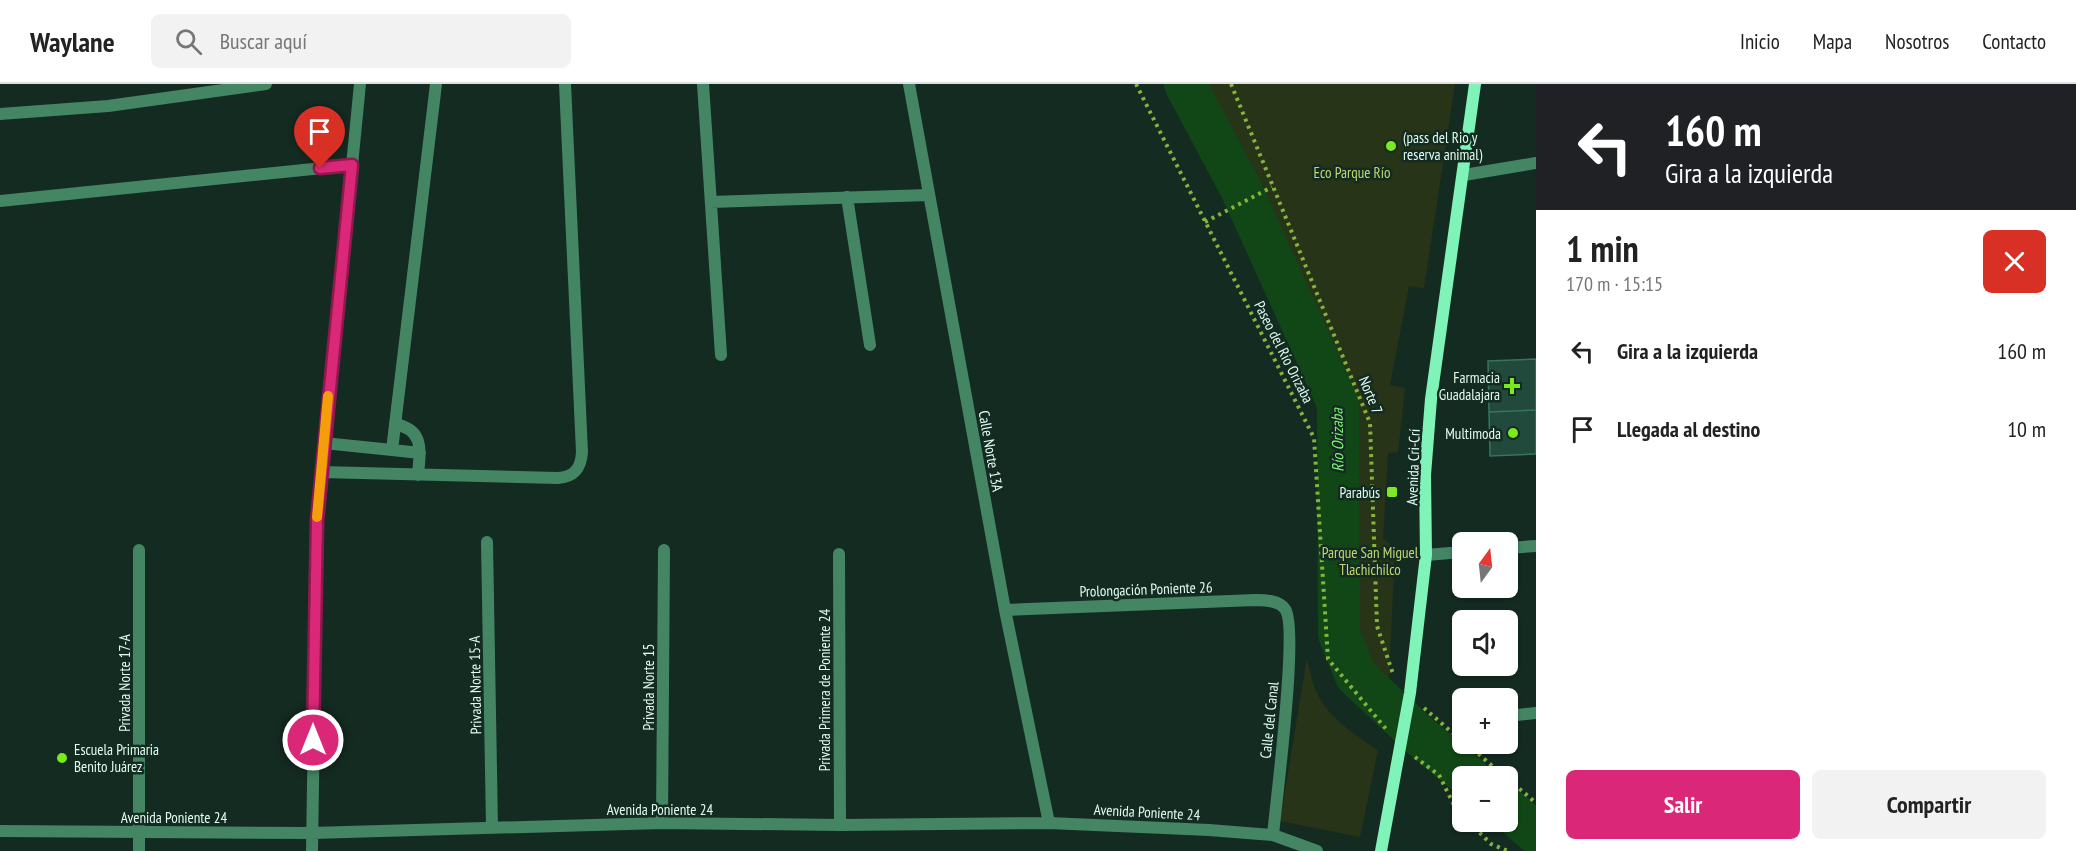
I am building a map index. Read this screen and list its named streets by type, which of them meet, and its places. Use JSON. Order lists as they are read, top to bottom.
{
  "streets": {
    "main road": ["Avenida Cri-Crí"],
    "street": [
      "Calle Norte 13A",
      "Prolongación Poniente 26",
      "Privada Norte 17-A",
      "Privada Norte 15-A",
      "Privada Norte 15",
      "Privada Primera de Poniente 24",
      "Calle del Canal",
      "Avenida Poniente 24"
    ],
    "path": ["Paseo del Río Orizaba", "Norte 7"]
  },
  "crossings": [
    ["Paseo del Río Orizaba", "Avenida Cri-Crí"],
    ["Norte 7", "Avenida Cri-Crí"],
    ["Calle Norte 13A", "Prolongación Poniente 26"],
    ["Calle Norte 13A", "Avenida Poniente 24"],
    ["Prolongación Poniente 26", "Calle del Canal"],
    ["Privada Norte 17-A", "Avenida Poniente 24"],
    ["Privada Norte 15-A", "Avenida Poniente 24"],
    ["Privada Norte 15", "Avenida Poniente 24"],
    ["Privada Primera de Poniente 24", "Avenida Poniente 24"],
    ["Calle del Canal", "Avenida Poniente 24"]
  ],
  "water": ["Río Orizaba"],
  "parks": ["Eco Parque Río", "Parque San Miguel Tlachichilco"],
  "places": {
    "other": ["(pass del Rio y reserva animal)", "Multimoda", "Escuela Primaria Benito Juárez"],
    "health": ["Farmacia Guadalajara"],
    "transit": ["Parabús"]
  },
  "north": "top",
  "page": {
    "header": "Waylane",
    "search": "Buscar aquí",
    "nav": [
      "Inicio",
      "Mapa",
      "Nosotros",
      "Contacto"
    ],
    "turn": ["160 m", "Gira a la izquierda"],
    "heading": ["1 min", "170 m · 15:15"],
    "list": [
      {
        "name": "Gira a la izquierda",
        "value": "160 m"
      },
      {
        "name": "Llegada al destino",
        "value": "10 m"
      }
    ],
    "map_buttons": ["+", "−"],
    "buttons": ["Salir", "Compartir"]
  }
}
